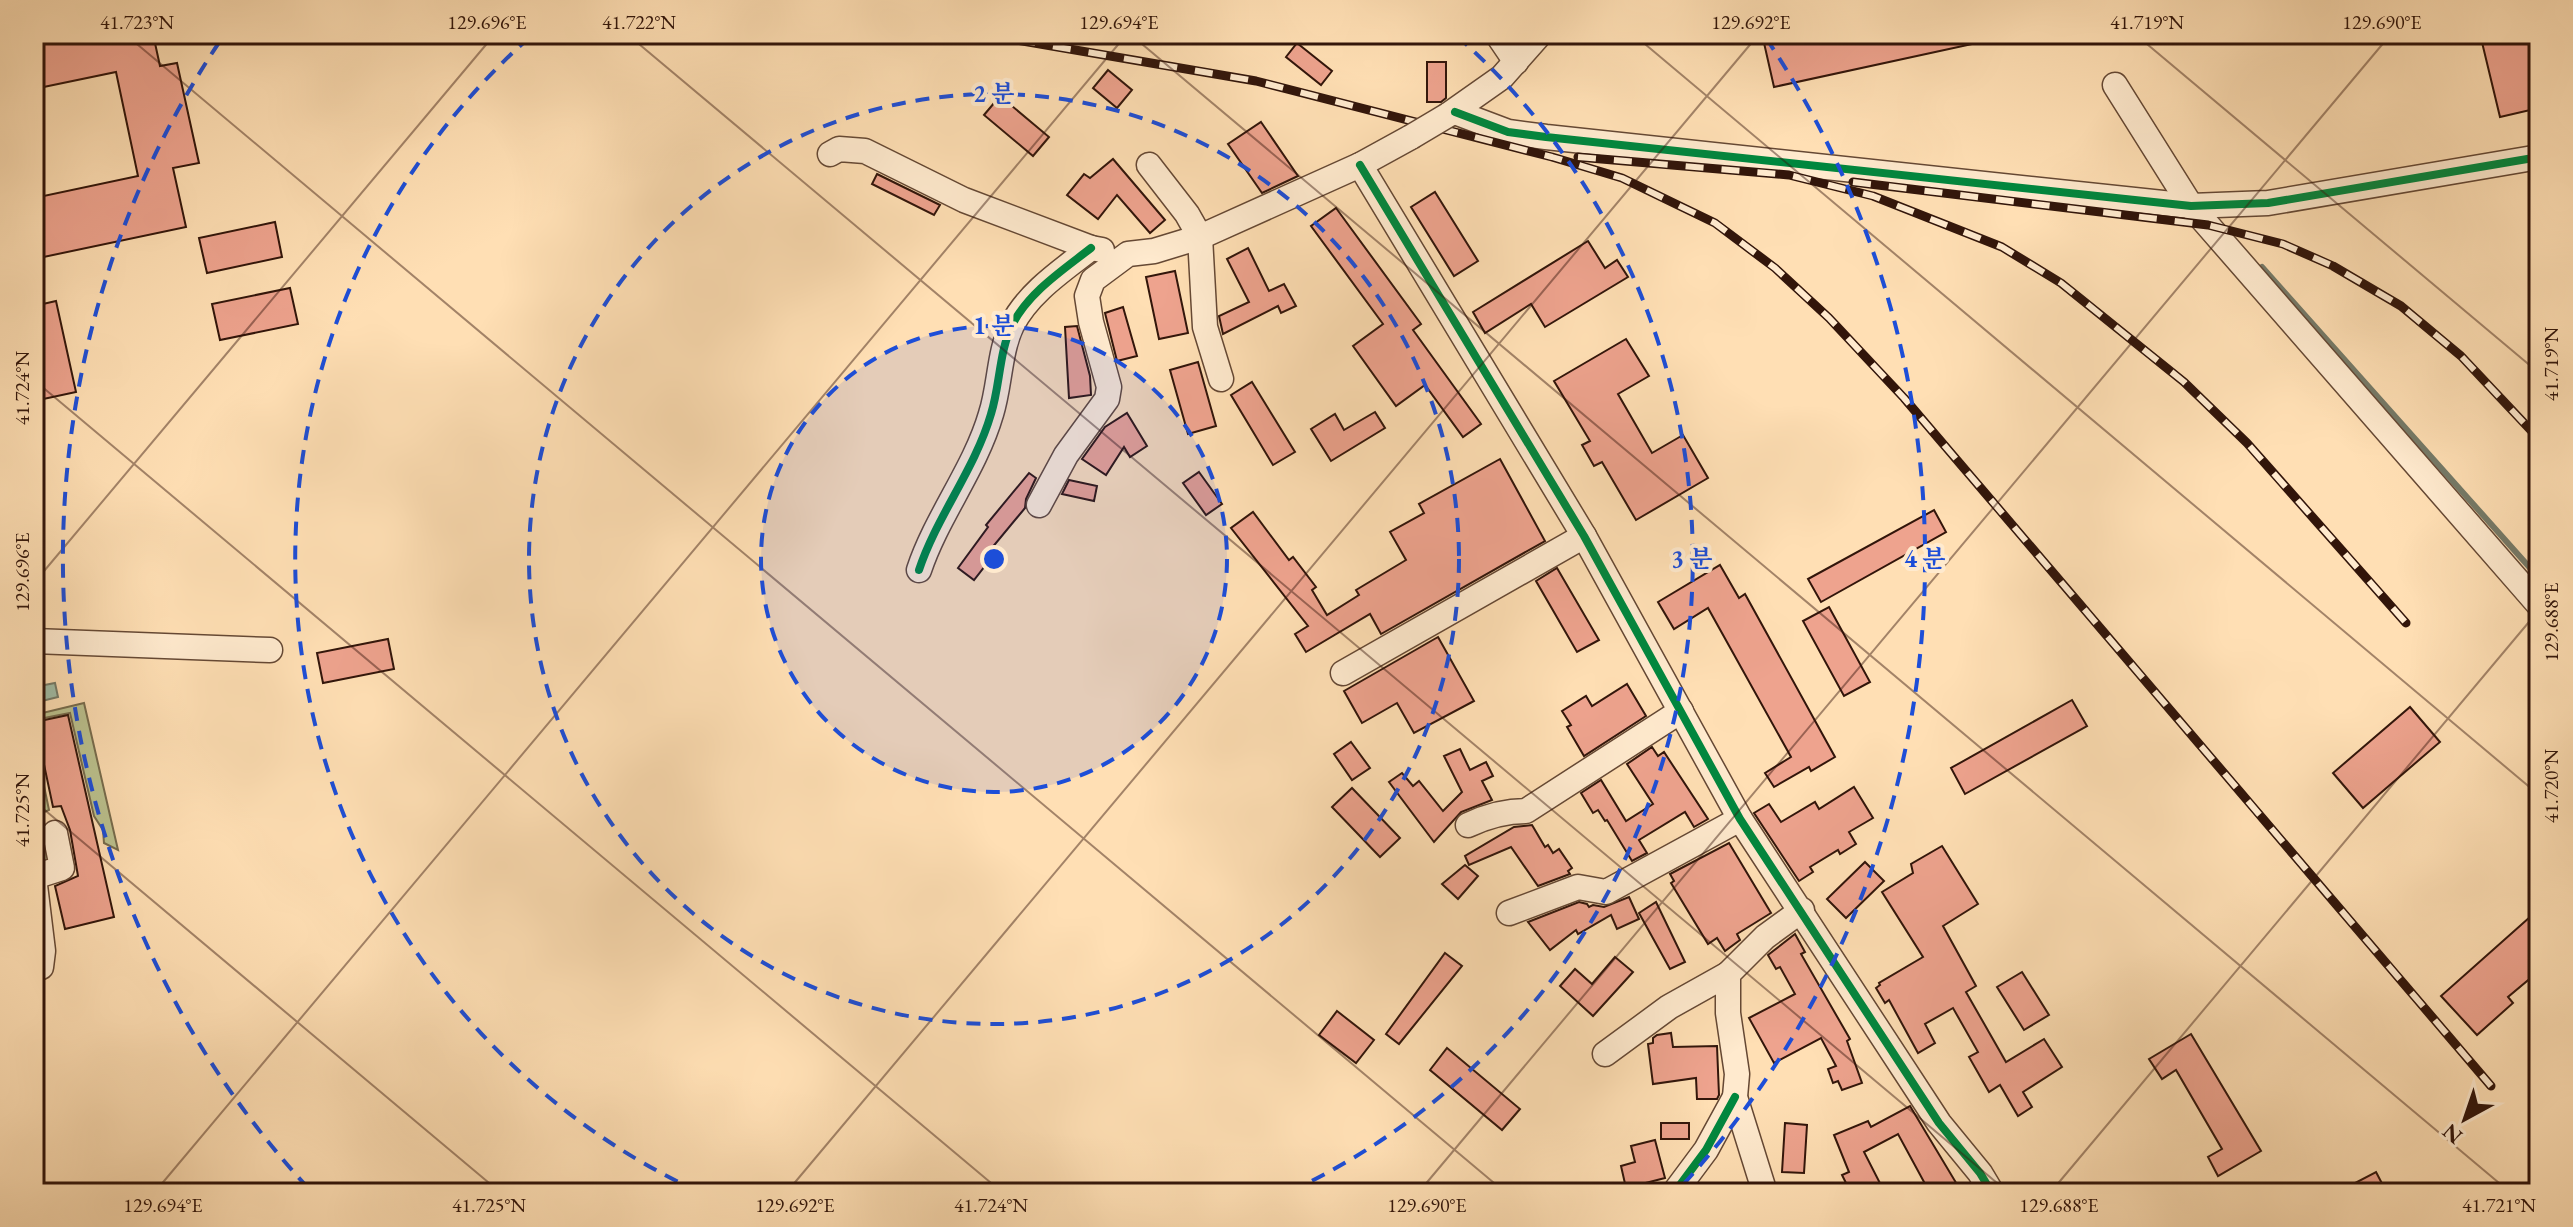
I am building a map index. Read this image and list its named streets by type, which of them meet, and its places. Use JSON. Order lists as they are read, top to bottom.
{
  "north": "bottom left",
  "coordinates": [
    "41.723°N",
    "129.696°E",
    "41.722°N",
    "129.694°E",
    "129.692°E",
    "41.719°N",
    "129.690°E",
    "41.724°N",
    "129.688°E",
    "41.720°N",
    "41.725°N",
    "41.721°N"
  ],
  "rings": [
    "2 분",
    "1 분",
    "3 분",
    "4 분"
  ]
}
